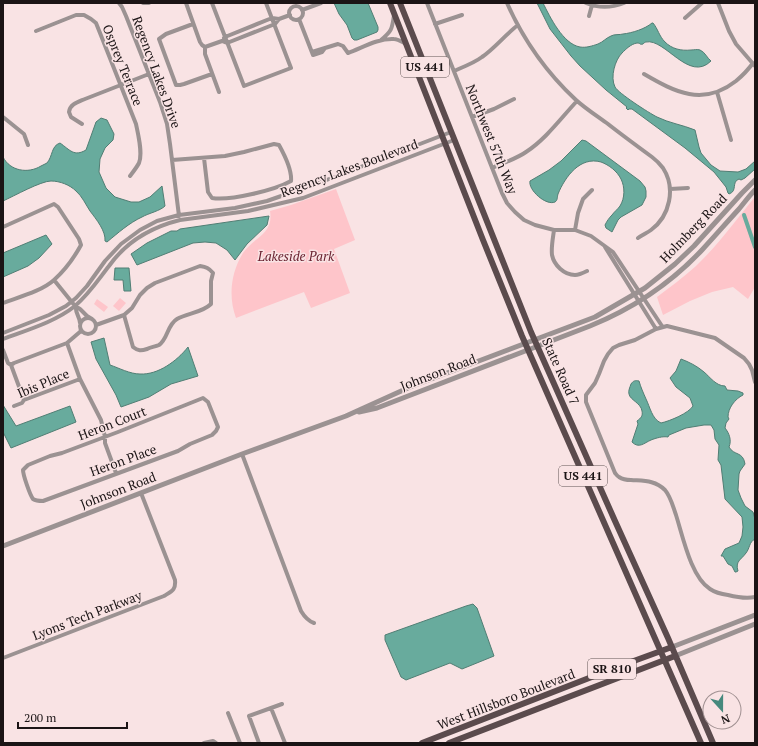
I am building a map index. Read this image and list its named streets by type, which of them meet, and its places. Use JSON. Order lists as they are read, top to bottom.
{
  "streets": {
    "main road": [
      "US 441",
      "State Road 7",
      "SR 810",
      "West Hillsboro Boulevard"
    ],
    "street": [
      "Osprey Terrace",
      "Regency Lakes Drive",
      "Northwest 57th Way",
      "Regency Lakes Boulevard",
      "Holmberg Road",
      "Johnson Road",
      "Ibis Place",
      "Heron Court",
      "Heron Place",
      "Lyons Tech Parkway"
    ]
  },
  "crossings": [
    ["Regency Lakes Drive", "Regency Lakes Boulevard"],
    ["Northwest 57th Way", "Holmberg Road"],
    ["Regency Lakes Boulevard", "State Road 7"],
    ["Holmberg Road", "State Road 7"],
    ["Holmberg Road", "Johnson Road"],
    ["State Road 7", "Johnson Road"],
    ["State Road 7", "West Hillsboro Boulevard"],
    ["Johnson Road", "Lyons Tech Parkway"],
    ["Heron Court", "Heron Place"]
  ],
  "parks": ["Lakeside Park"],
  "scale_bar": "200 m",
  "north": "bottom"
}
